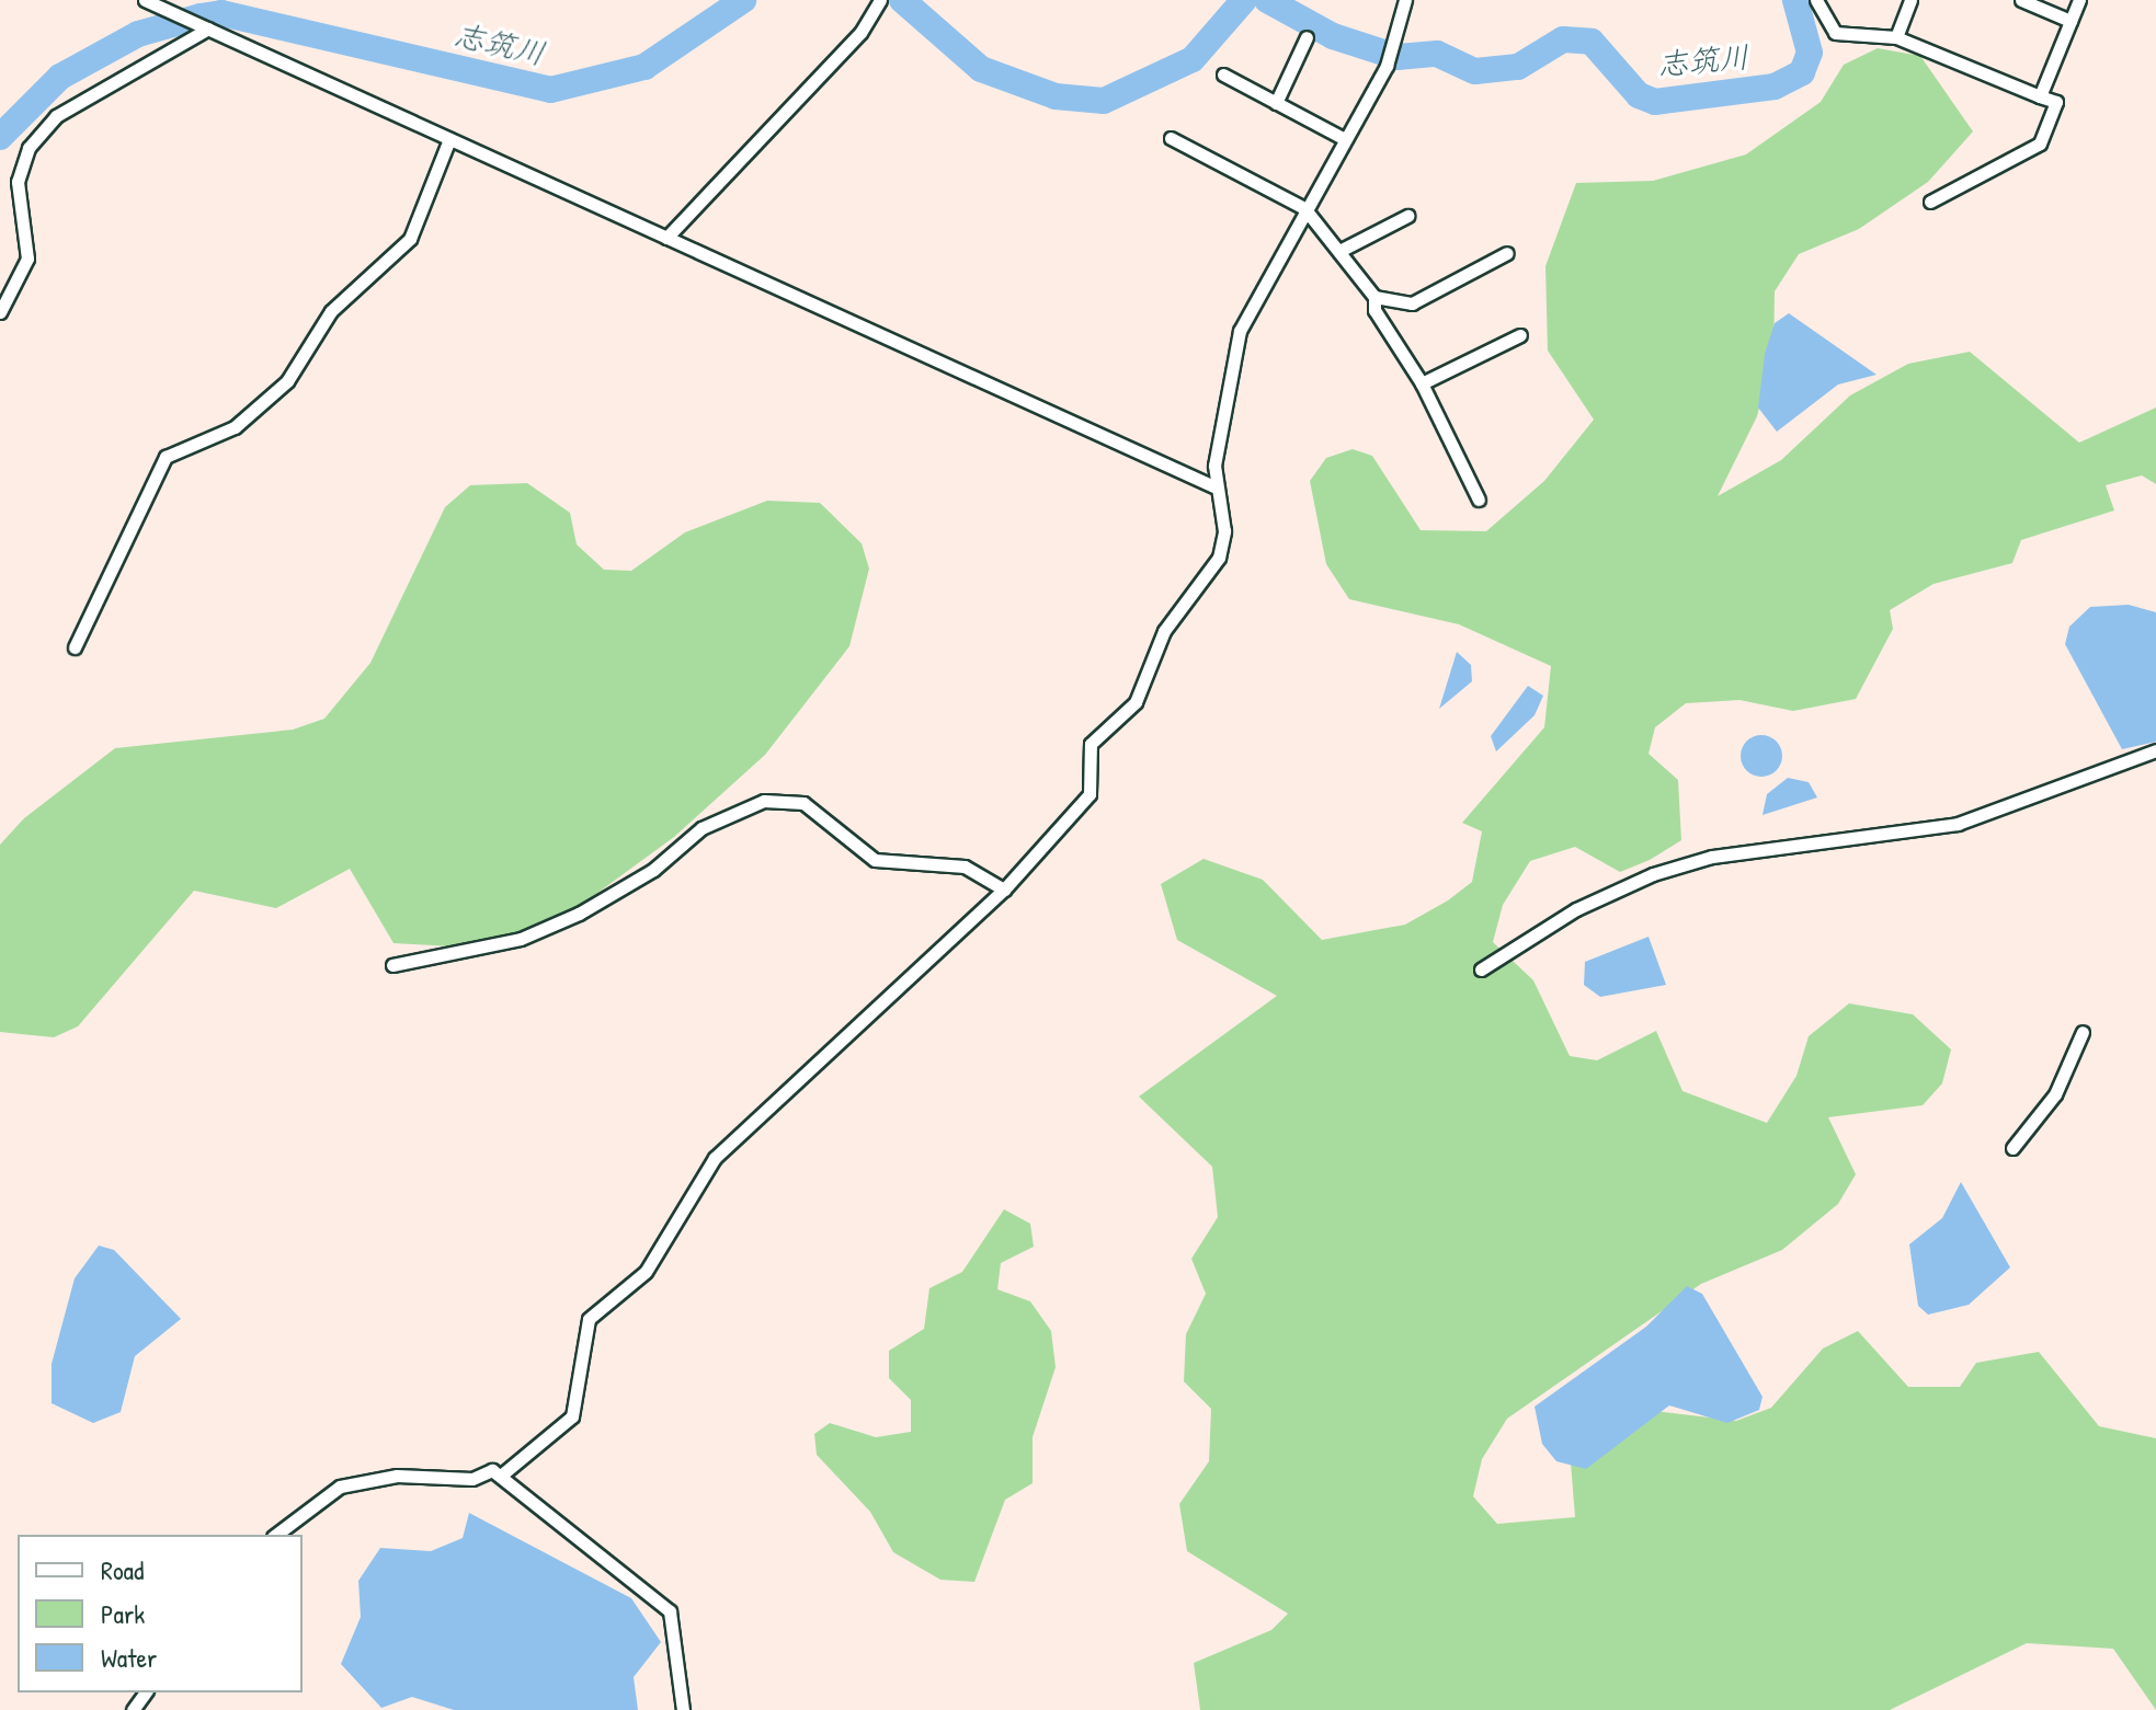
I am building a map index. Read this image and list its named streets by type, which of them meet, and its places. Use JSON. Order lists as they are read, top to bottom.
{
  "water": ["志筑川"],
  "legend": ["Road", "Park", "Water"]
}
